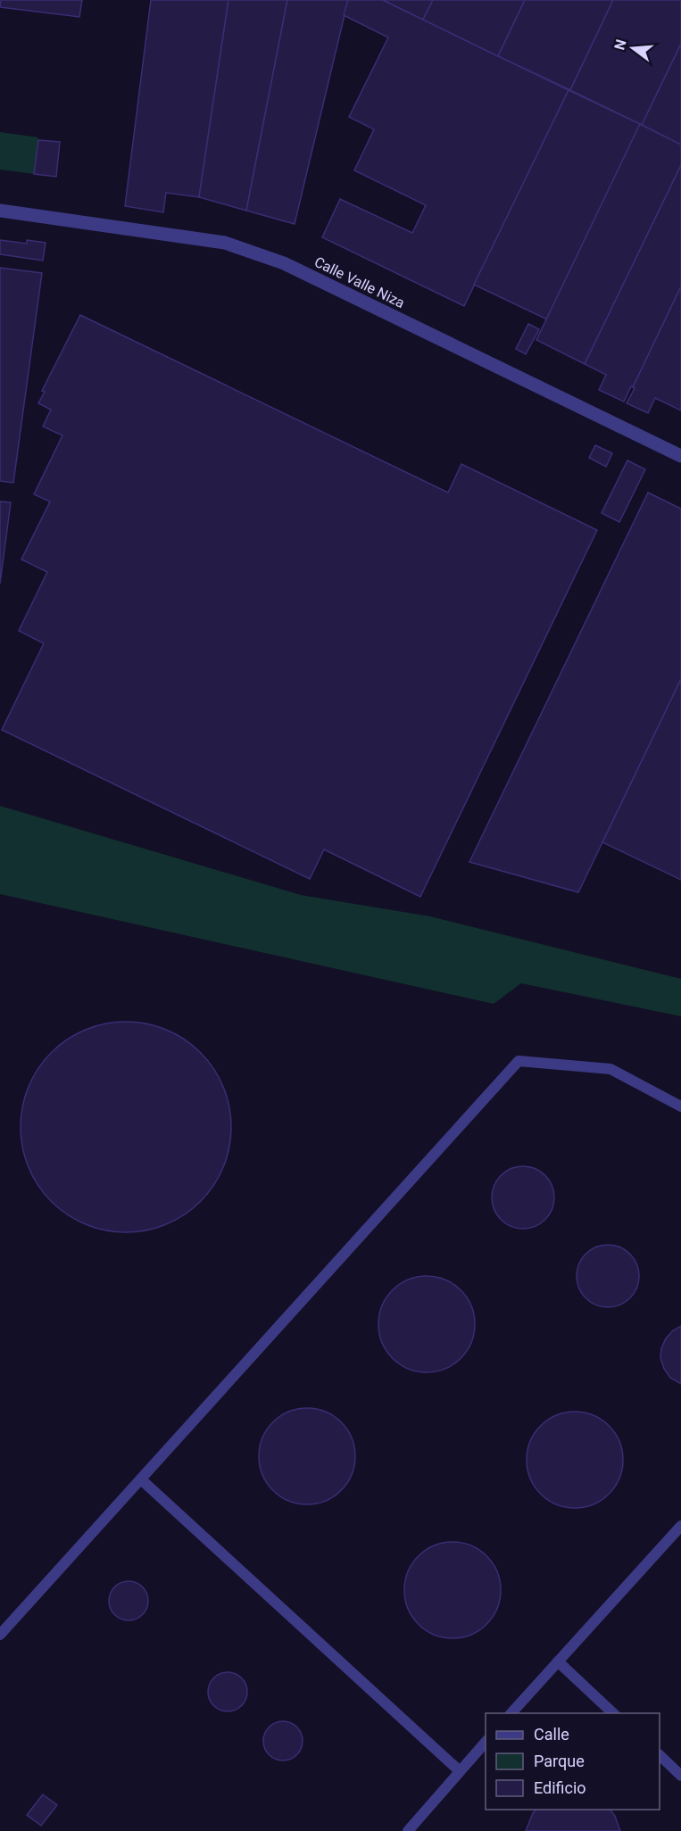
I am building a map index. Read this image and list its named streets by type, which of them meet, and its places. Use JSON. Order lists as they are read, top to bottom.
{
  "streets": {
    "street": ["Calle Valle Niza"]
  },
  "legend": ["Calle", "Parque", "Edificio"],
  "north": "left"
}
